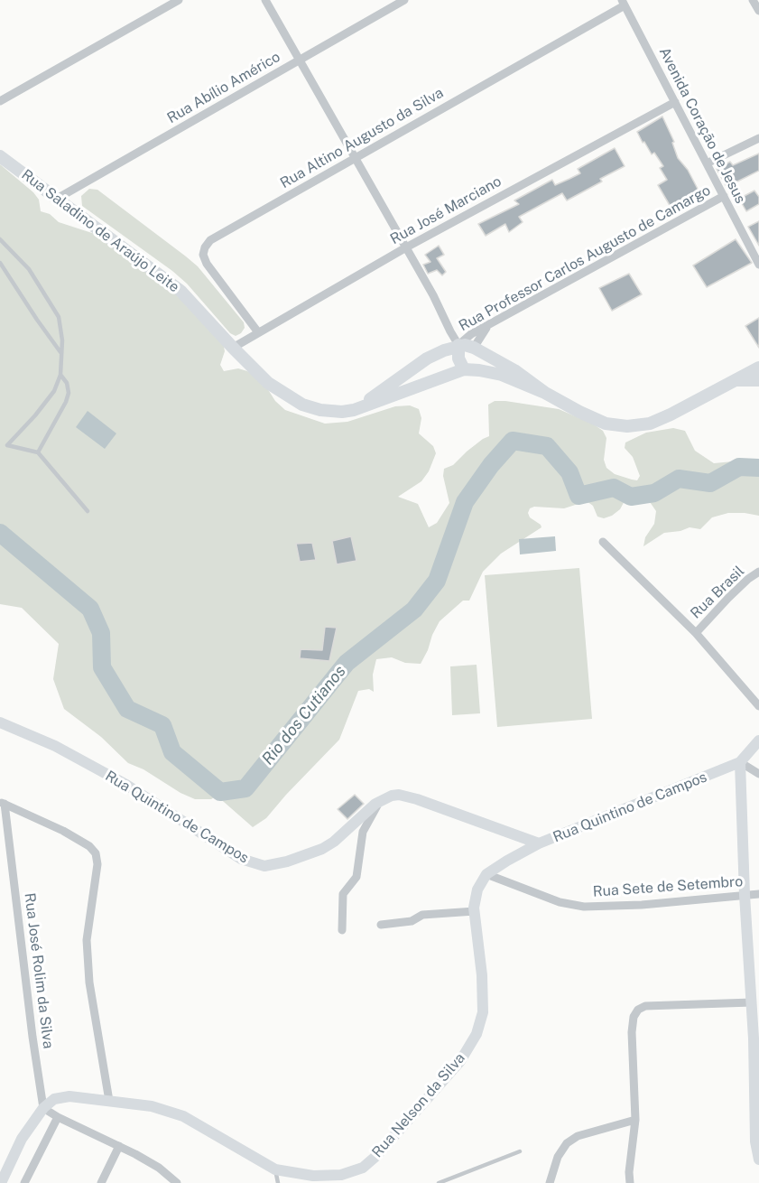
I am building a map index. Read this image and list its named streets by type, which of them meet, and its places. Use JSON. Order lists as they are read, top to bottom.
{
  "streets": {
    "main road": ["Rua Saladino de Araújo Leite"],
    "street": [
      "Rua Abílio Américo",
      "Avenida Coração de Jesus",
      "Rua Altino Augusto da Silva",
      "Rua José Marciano",
      "Rua Professor Carlos Augusto de Camargo",
      "Rua Brasil",
      "Rua Quintino de Campos",
      "Rua Sete de Setembro",
      "Rua José Rolim da Silva",
      "Rua Nelson da Silva"
    ]
  },
  "crossings": [
    ["Rua Abílio Américo", "Rua Saladino de Araújo Leite"],
    ["Avenida Coração de Jesus", "Rua Altino Augusto da Silva"],
    ["Avenida Coração de Jesus", "Rua José Marciano"],
    ["Avenida Coração de Jesus", "Rua Professor Carlos Augusto de Camargo"],
    ["Rua Altino Augusto da Silva", "Rua José Marciano"],
    ["Rua José Marciano", "Rua Saladino de Araújo Leite"],
    ["Rua Sete de Setembro", "Rua Nelson da Silva"],
    ["Rua José Rolim da Silva", "Rua Nelson da Silva"]
  ],
  "water": ["Rio dos Cutianos"]
}
